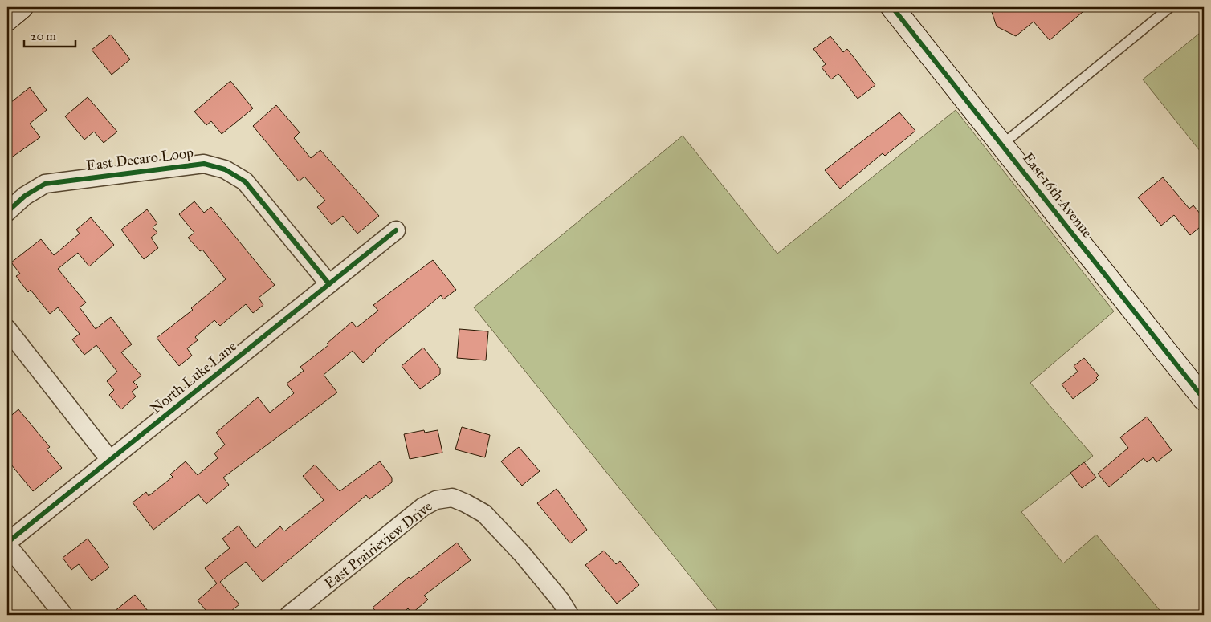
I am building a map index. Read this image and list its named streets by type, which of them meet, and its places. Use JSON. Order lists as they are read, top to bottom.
{
  "streets": {
    "street": [
      "East Decaro Loop",
      "East 16th Avenue",
      "North Luke Lane",
      "East Prairieview Drive"
    ]
  },
  "crossings": [
    ["East Decaro Loop", "North Luke Lane"]
  ],
  "scale_bar": "20 m"
}
